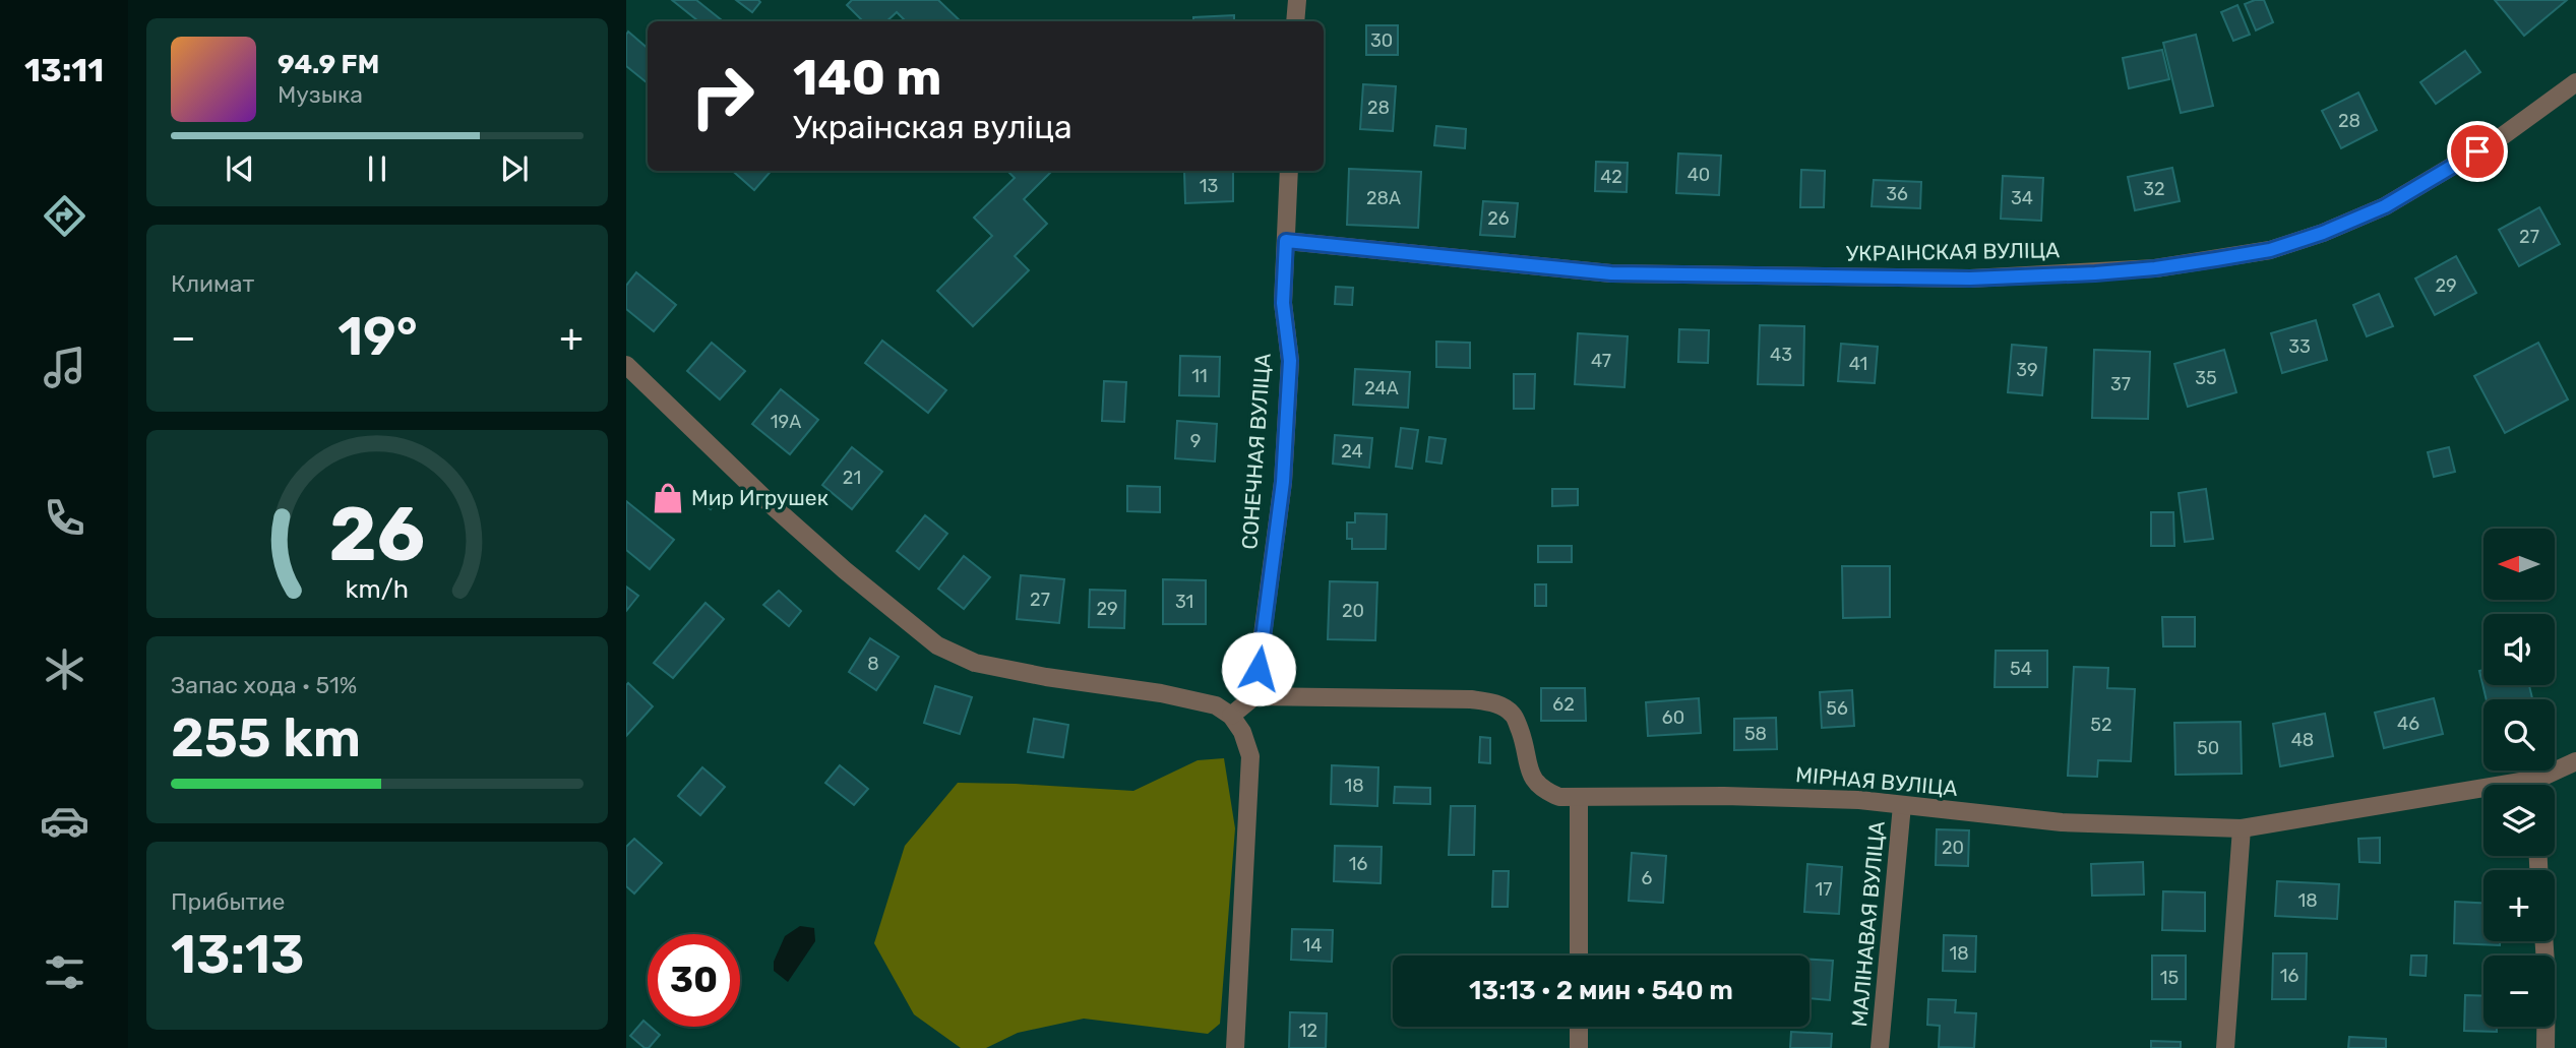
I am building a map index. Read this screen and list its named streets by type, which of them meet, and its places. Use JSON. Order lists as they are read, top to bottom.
{
  "streets": {
    "street": [
      "УКРАІНСКАЯ ВУЛІЦА",
      "СОНЕЧНАЯ ВУЛІЦА",
      "МІРНАЯ ВУЛІЦА",
      "МАЛІНАВАЯ ВУЛІЦА"
    ]
  },
  "crossings": [
    ["УКРАІНСКАЯ ВУЛІЦА", "СОНЕЧНАЯ ВУЛІЦА"],
    ["СОНЕЧНАЯ ВУЛІЦА", "МІРНАЯ ВУЛІЦА"],
    ["МІРНАЯ ВУЛІЦА", "МАЛІНАВАЯ ВУЛІЦА"]
  ],
  "places": {
    "shop": ["Мир Игрушек"]
  },
  "house_numbers": [
    "30",
    "28",
    "28",
    "40",
    "42",
    "13",
    "32",
    "36",
    "28А",
    "34",
    "26",
    "27",
    "29",
    "33",
    "43",
    "47",
    "41",
    "39",
    "11",
    "35",
    "37",
    "24А",
    "19А",
    "9",
    "24",
    "21",
    "27",
    "31",
    "29",
    "20",
    "8",
    "54",
    "62",
    "56",
    "60",
    "46",
    "52",
    "58",
    "48",
    "50",
    "18",
    "20",
    "16",
    "6",
    "17",
    "18",
    "14",
    "18",
    "16",
    "15",
    "12"
  ],
  "north": "left",
  "page": {
    "tabs": "13:11",
    "turn": ["140 m", "Украінская вуліца"],
    "song": ["94.9 FM", "Музыка"],
    "tile": [
      "Климат",
      ["Запас хода · 51%", "255 km"],
      ["Прибытие", "13:13"]
    ],
    "heat": ["−", "19°", "+"],
    "map_buttons": ["+", "−"],
    "limit": "30",
    "trip": "13:13 · 2 мин · 540 m",
    "gauge": ["26", "km/h"]
  }
}
